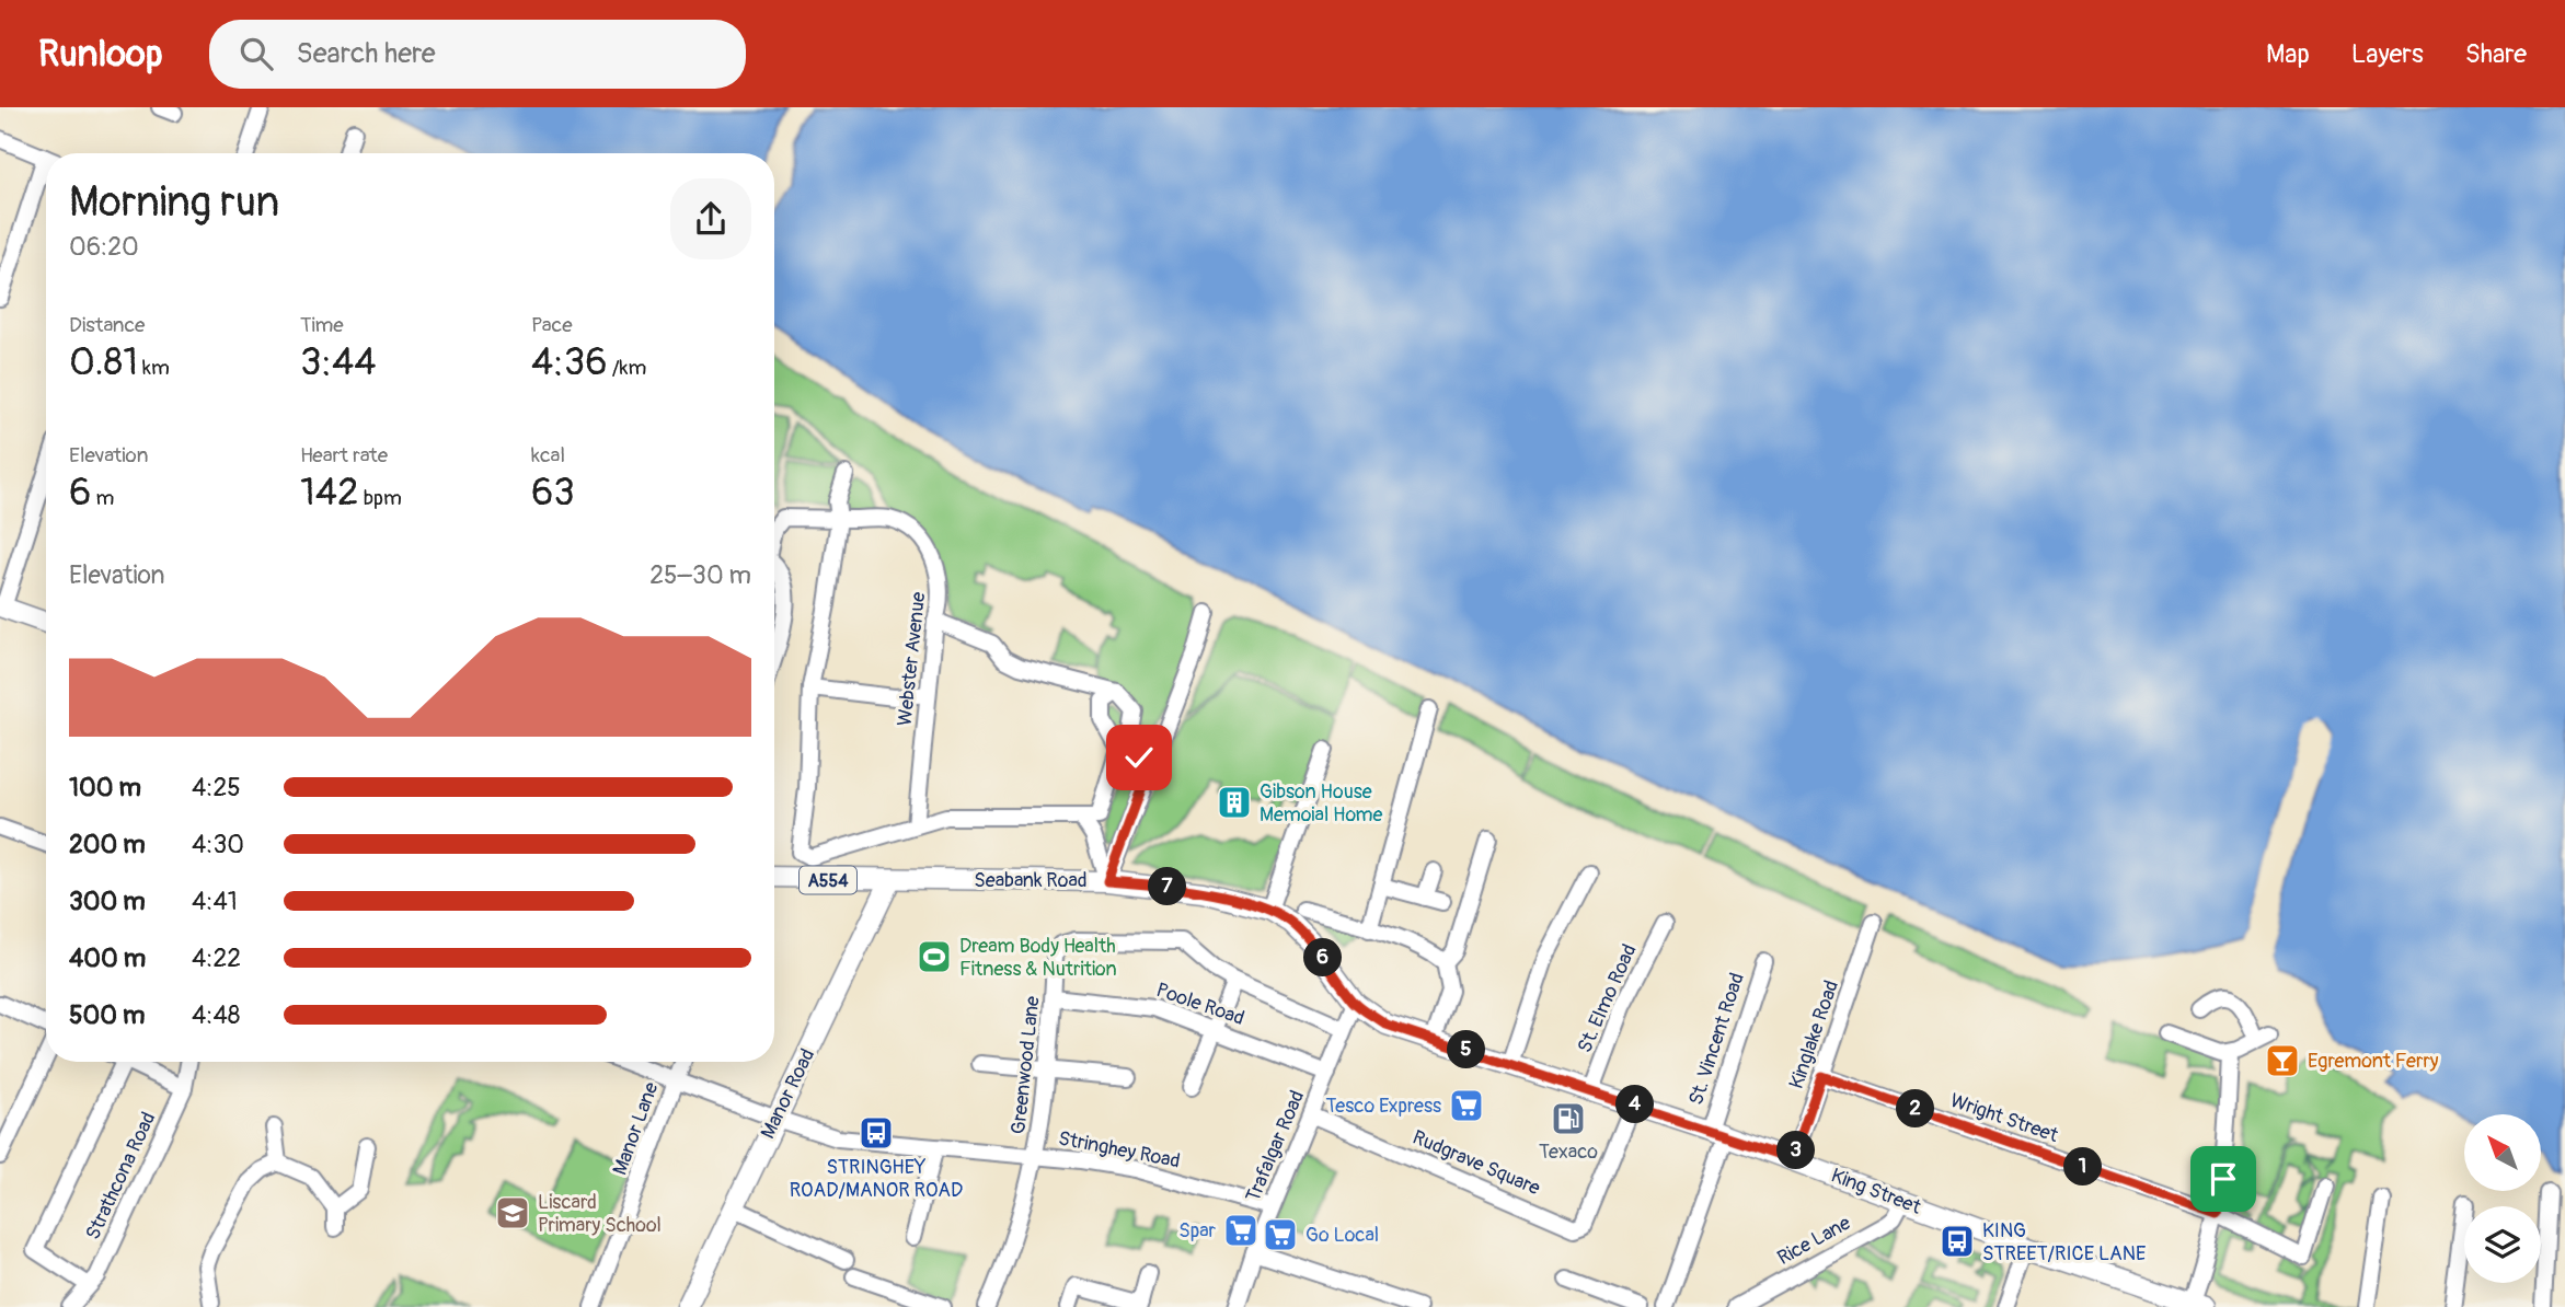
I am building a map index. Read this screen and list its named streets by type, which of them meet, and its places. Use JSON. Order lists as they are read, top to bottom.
{
  "streets": {
    "main road": [
      "A554",
      "Seabank Road",
      "Manor Road",
      "King Street"
    ],
    "street": [
      "Webster Avenue",
      "St. Elmo Road",
      "Poole Road",
      "Kinglake Road",
      "St. Vincent Road",
      "Greenwood Lane",
      "Wright Street",
      "Manor Lane",
      "Trafalgar Road",
      "Stringhey Road",
      "Rudgrave Square",
      "Strathcona Road",
      "Rice Lane"
    ]
  },
  "crossings": [
    ["Seabank Road", "Manor Road"],
    ["Seabank Road", "King Street"],
    ["St. Elmo Road", "King Street"],
    ["Poole Road", "Greenwood Lane"],
    ["Poole Road", "Trafalgar Road"],
    ["Kinglake Road", "Wright Street"],
    ["Kinglake Road", "King Street"],
    ["St. Vincent Road", "King Street"],
    ["Greenwood Lane", "Trafalgar Road"],
    ["Greenwood Lane", "Stringhey Road"],
    ["Manor Road", "Stringhey Road"],
    ["Manor Lane", "Stringhey Road"],
    ["Trafalgar Road", "Stringhey Road"],
    ["Trafalgar Road", "Rudgrave Square"],
    ["Trafalgar Road", "King Street"],
    ["Rudgrave Square", "King Street"],
    ["King Street", "Rice Lane"]
  ],
  "places": {
    "building": ["Gibson House Memoial Home"],
    "sports": ["Dream Body Health Fitness & Nutrition"],
    "bar": ["Egremont Ferry"],
    "supermarket": ["Tesco Express", "Spar", "Go Local"],
    "fuel station": ["Texaco"],
    "bus stop": ["STRINGHEY ROAD/MANOR ROAD", "KING STREET/RICE LANE"],
    "school or university": ["Liscard Primary School"]
  },
  "north": "top left",
  "page": {
    "header": "Runloop",
    "search": "Search here",
    "nav": ["Map", "Layers", "Share"],
    "heading": ["Morning run", "06:20"],
    "stats": [
      ["Distance", "0.81 km"],
      ["Time", "3:44"],
      ["Pace", "4:36 /km"],
      ["Elevation", "6 m"],
      ["Heart rate", "142 bpm"],
      ["kcal", "63"]
    ],
    "chart": ["Elevation", "25–30 m"],
    "list": [
      {
        "name": "100 m",
        "note": "4:25"
      },
      {
        "name": "200 m",
        "note": "4:30"
      },
      {
        "name": "300 m",
        "note": "4:41"
      },
      {
        "name": "400 m",
        "note": "4:22"
      },
      {
        "name": "500 m",
        "note": "4:48"
      }
    ],
    "pins": [
      "7",
      "6",
      "5",
      "4",
      "2",
      "3",
      "1"
    ]
  }
}
